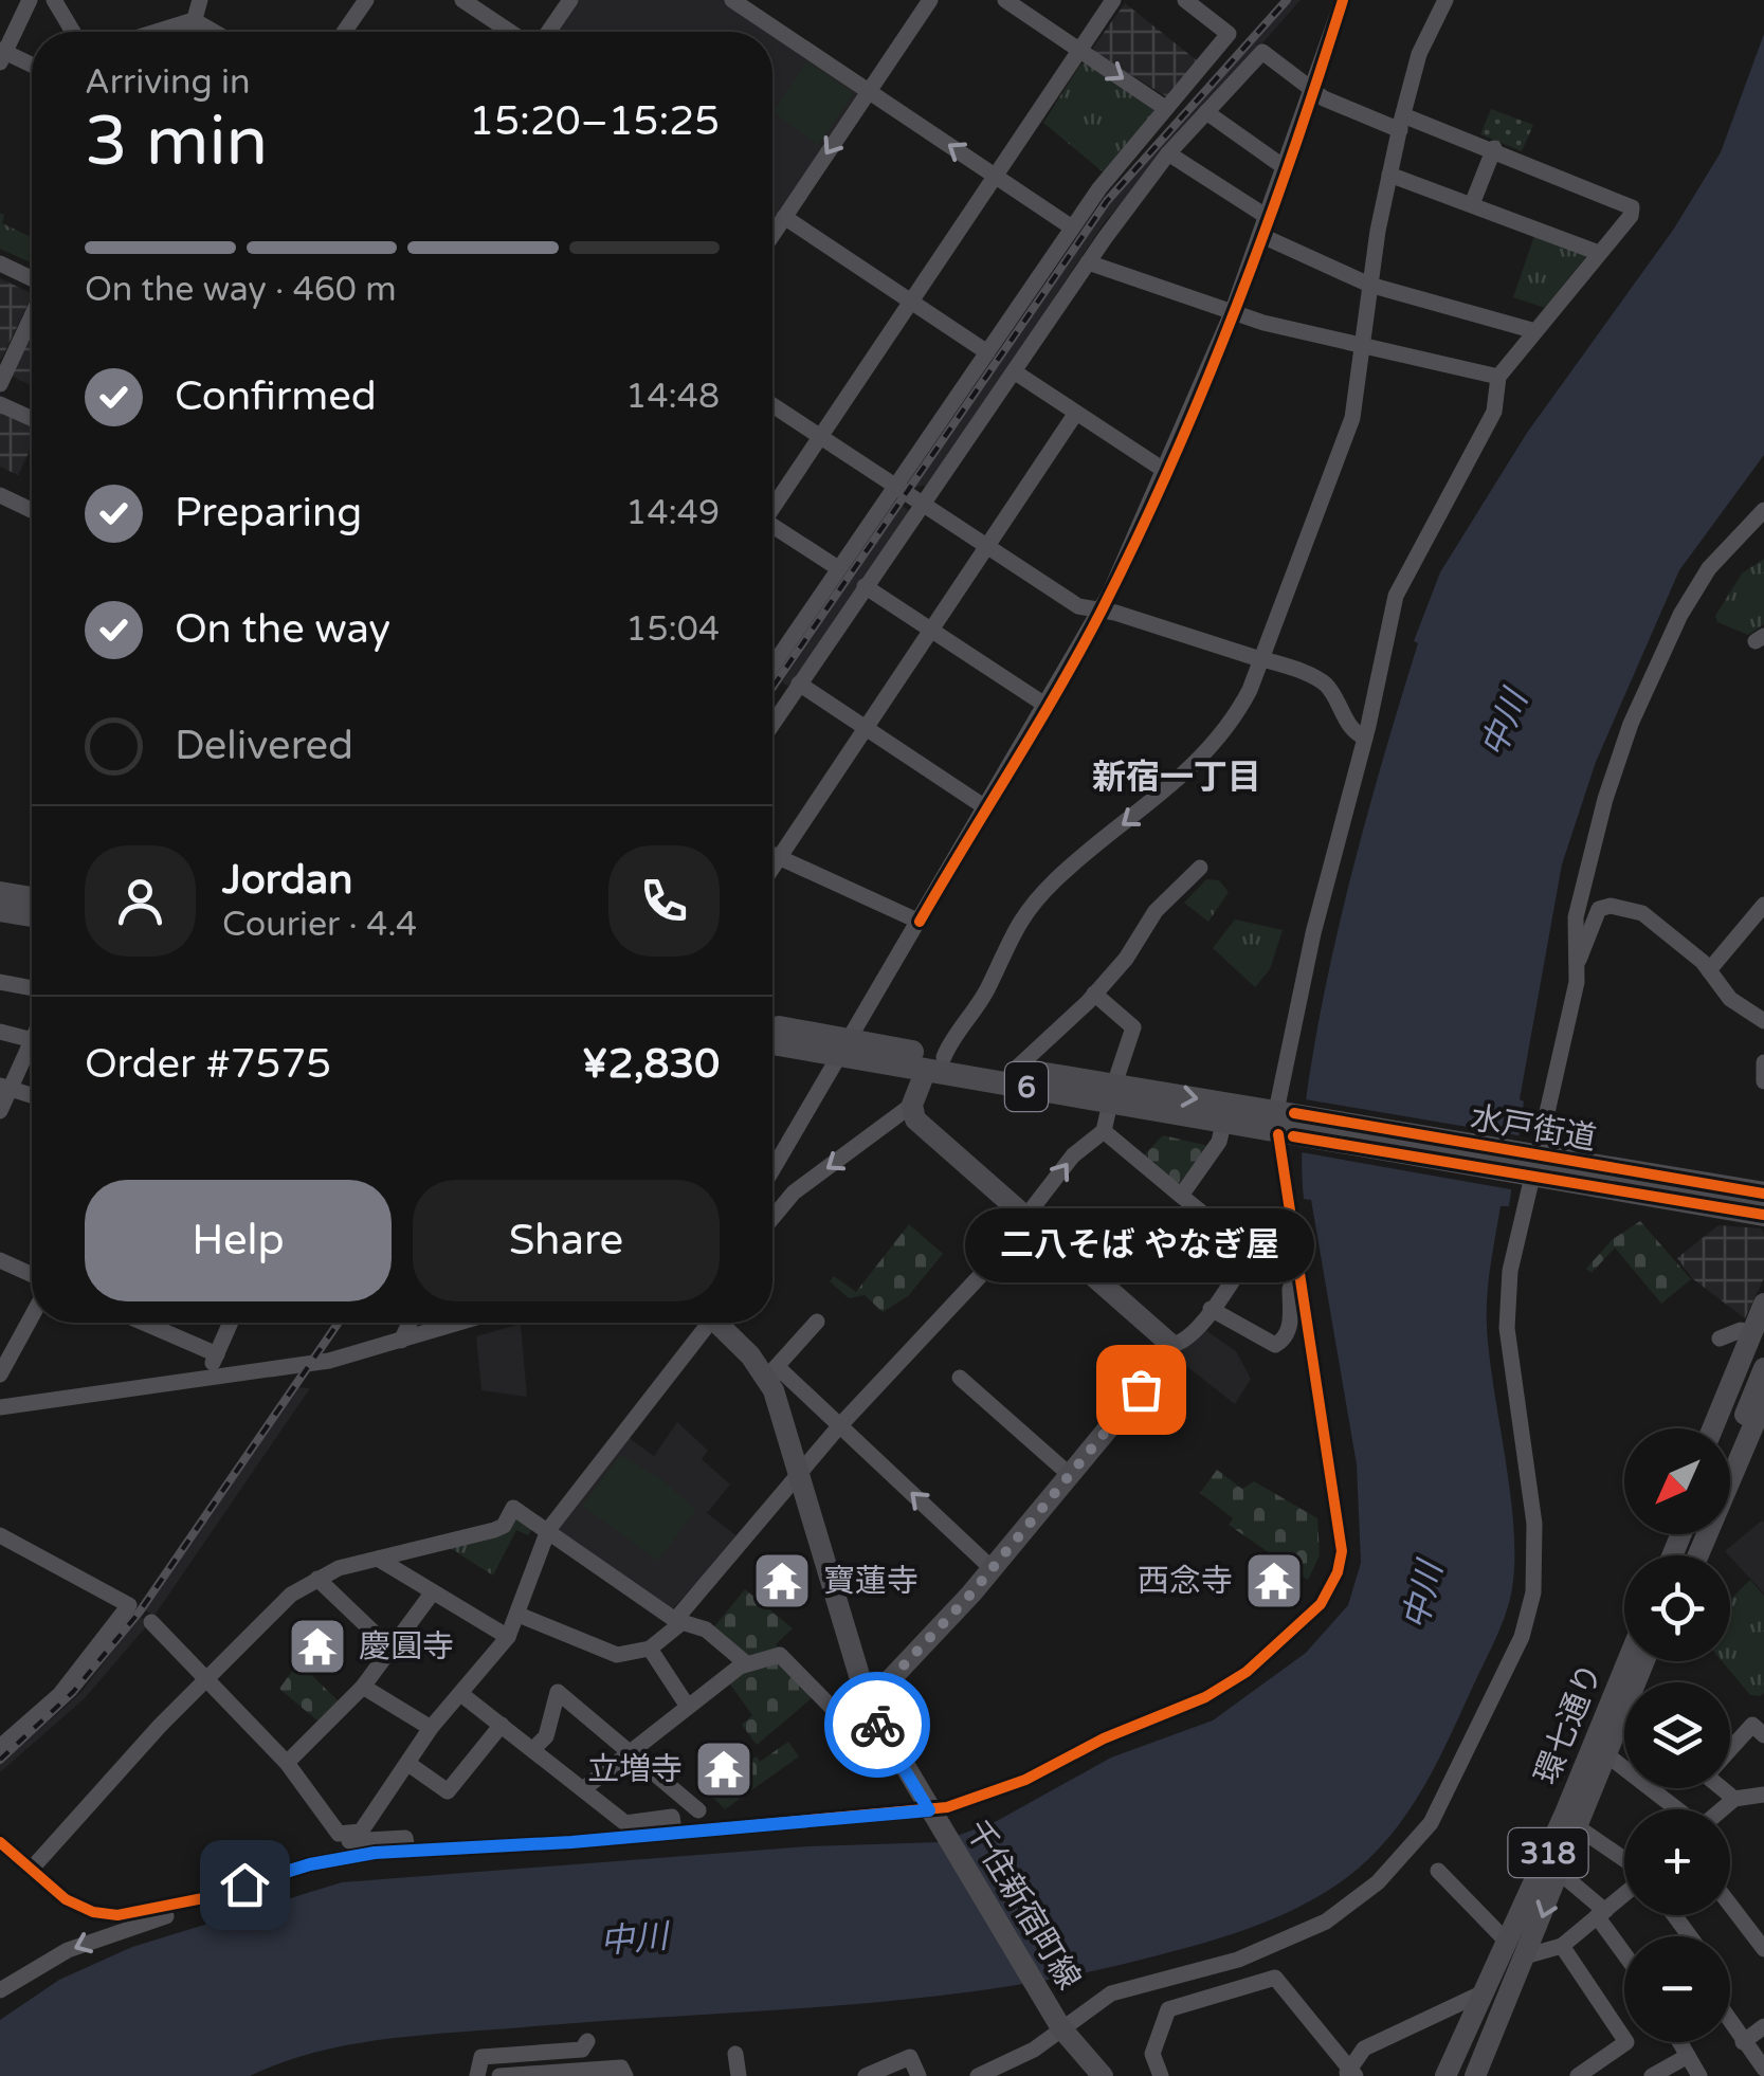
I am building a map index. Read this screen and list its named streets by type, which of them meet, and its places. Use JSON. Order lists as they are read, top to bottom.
{
  "streets": {
    "highway": ["6", "水戸街道"],
    "main road": ["環七通り", "318", "千住新宿町線"]
  },
  "districts": ["新宿一丁目"],
  "water": ["中川"],
  "places": {
    "other": ["二八そば やなぎ屋"],
    "temple": [
      "寶蓮寺",
      "西念寺",
      "慶圓寺",
      "立増寺"
    ]
  },
  "north": "bottom left",
  "page": {
    "heading": ["3 min", "Arriving in", "15:20–15:25"],
    "panel": [
      "Jordan",
      "Courier · 4.4",
      "Order #7575",
      "¥2,830"
    ],
    "bar": "On the way · 460 m",
    "list": [
      ["Confirmed", "14:48"],
      ["Preparing", "14:49"],
      ["On the way", "15:04"],
      "Delivered"
    ],
    "buttons": ["Help", "Share"],
    "bubble": "二八そば やなぎ屋",
    "map_buttons": ["+", "−"]
  }
}
